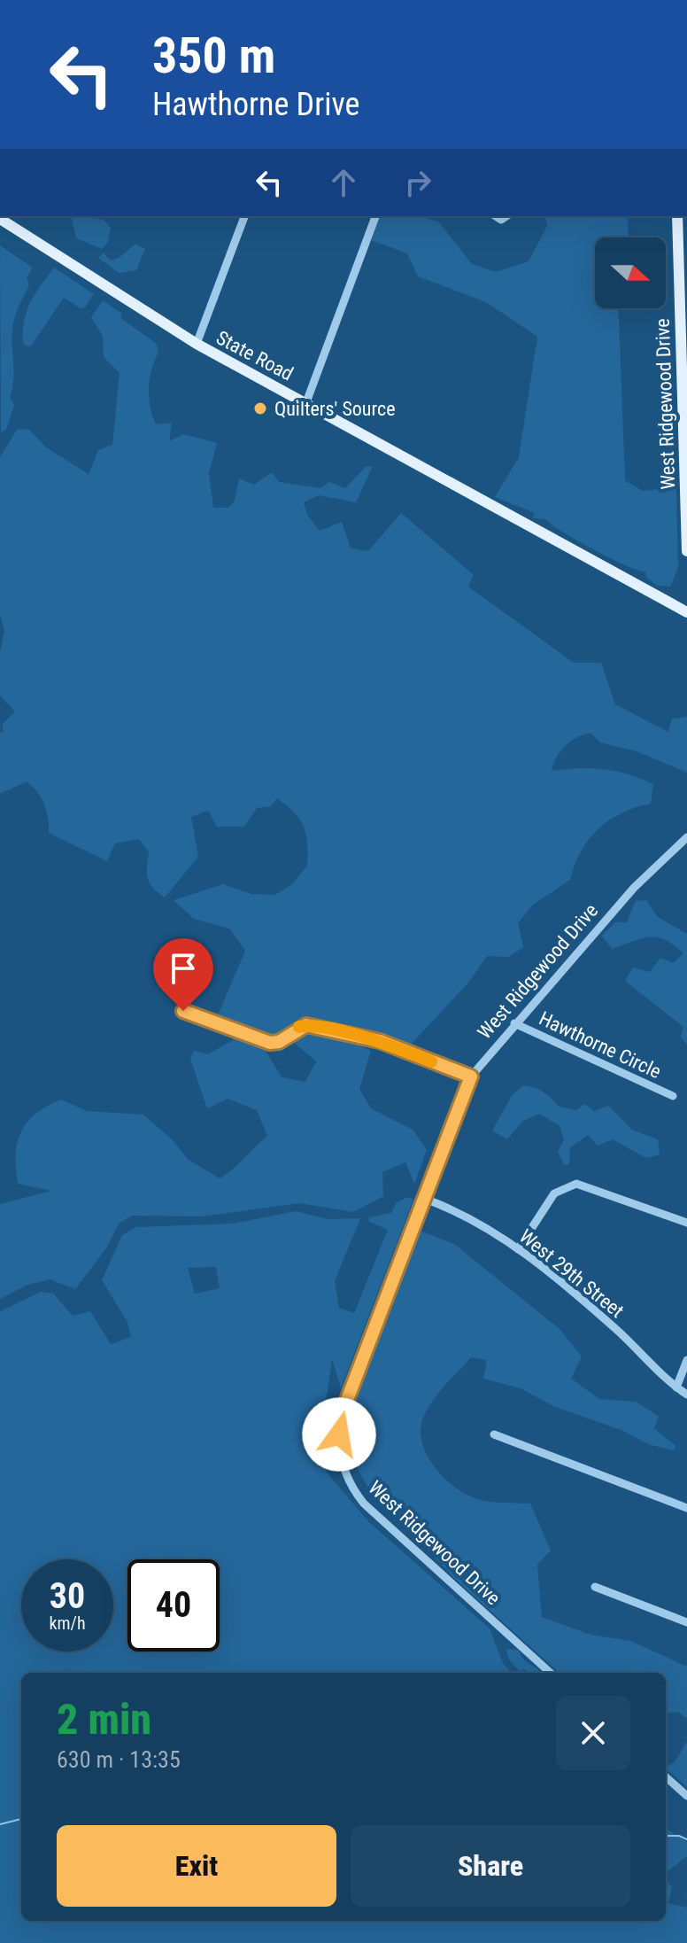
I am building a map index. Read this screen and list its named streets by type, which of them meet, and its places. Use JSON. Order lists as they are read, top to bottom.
{
  "streets": {
    "main road": ["State Road", "West Ridgewood Drive"],
    "street": ["Hawthorne Circle", "West 29th Street"]
  },
  "crossings": [
    ["West Ridgewood Drive", "Hawthorne Circle"],
    ["West Ridgewood Drive", "West 29th Street"]
  ],
  "places": ["Quilters' Source"],
  "north": "right",
  "page": {
    "turn": ["350 m", "Hawthorne Drive"],
    "speed": "30 km/h",
    "limit": "40",
    "heading": ["2 min", "630 m · 13:35"],
    "buttons": ["Exit", "Share"]
  }
}
